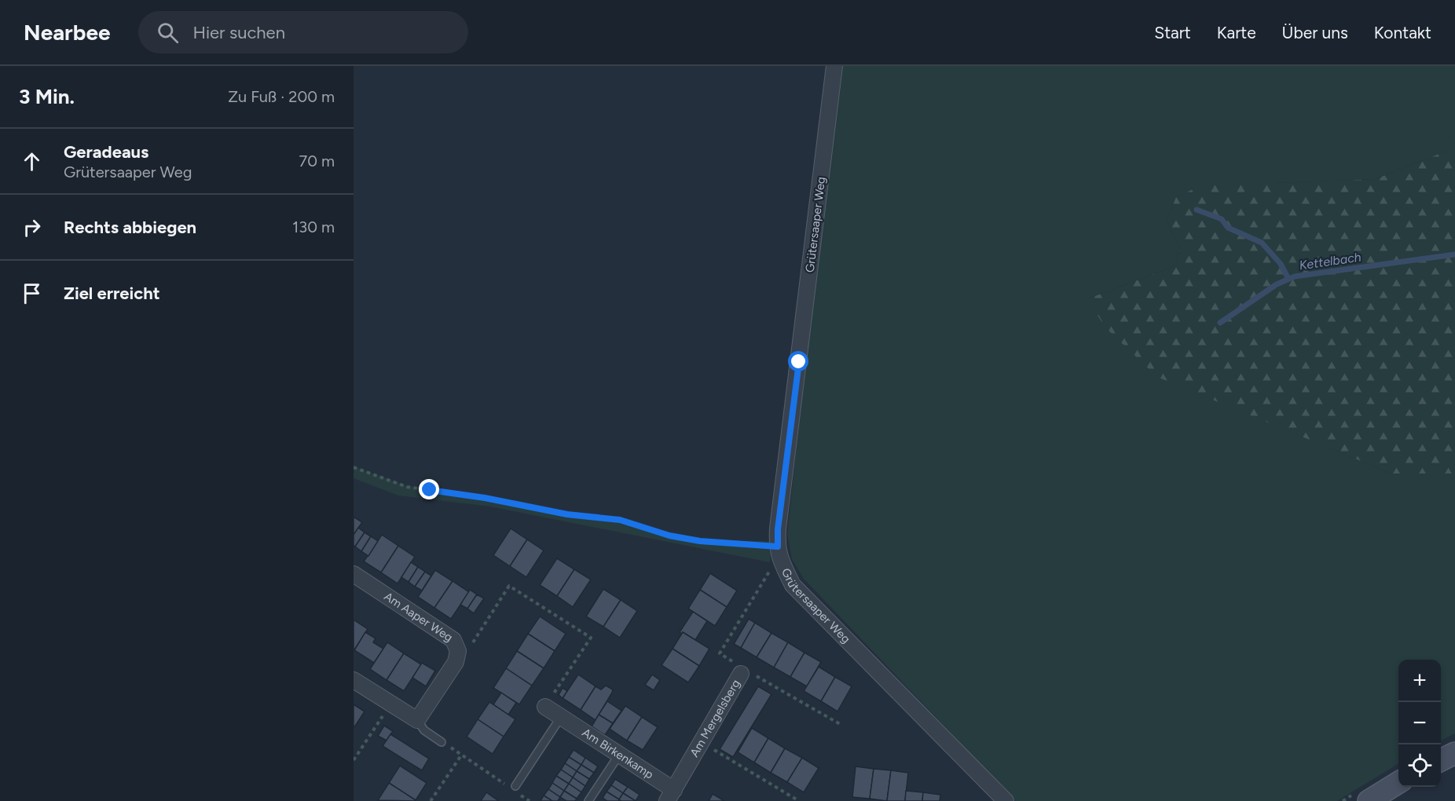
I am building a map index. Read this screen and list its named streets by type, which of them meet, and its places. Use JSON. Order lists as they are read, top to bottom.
{
  "streets": {
    "street": [
      "Grütersaaper Weg",
      "Am Aaper Weg",
      "Am Mergelsberg",
      "Am Birkenkamp"
    ]
  },
  "crossings": [
    ["Am Mergelsberg", "Am Birkenkamp"]
  ],
  "water": ["Kettelbach"],
  "page": {
    "header": "Nearbee",
    "search": "Hier suchen",
    "nav": [
      "Start",
      "Karte",
      "Über uns",
      "Kontakt"
    ],
    "heading": ["3 Min.", "Zu Fuß · 200 m"],
    "list": [
      ["Geradeaus", "Grütersaaper Weg", "70 m"],
      ["Rechts abbiegen", "130 m"],
      "Ziel erreicht"
    ],
    "map_buttons": ["+", "−"]
  }
}
